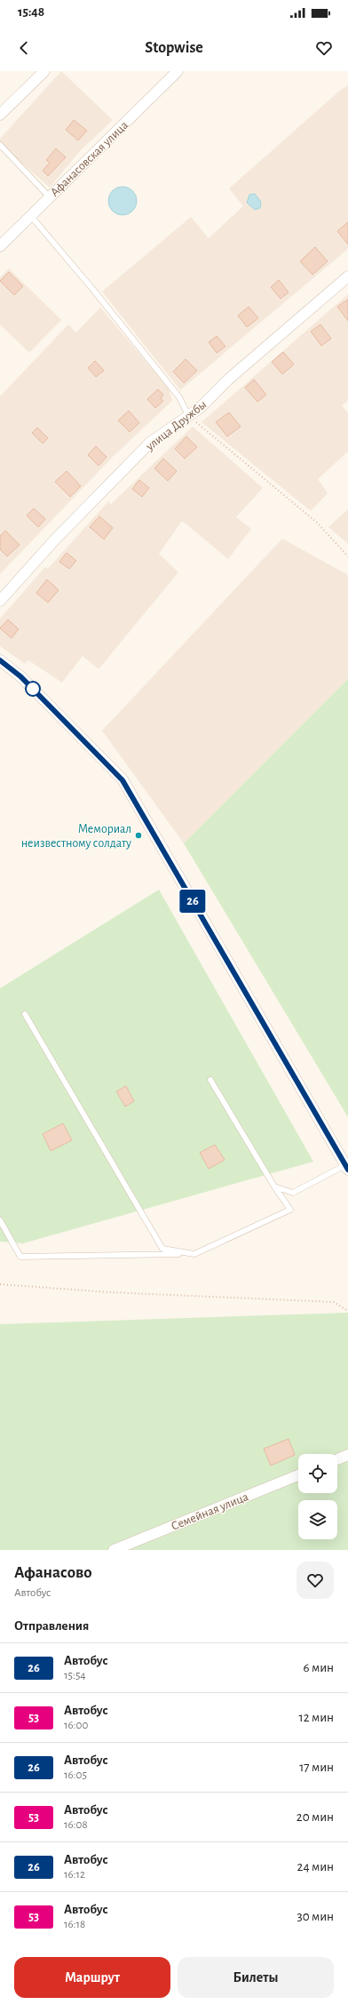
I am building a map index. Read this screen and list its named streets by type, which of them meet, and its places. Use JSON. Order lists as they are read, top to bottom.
{
  "streets": {
    "street": ["Афанасовская улица", "улица Дружбы", "Семейная улица"]
  },
  "places": ["Мемориал неизвестному солдату"],
  "lines": ["bus line 26"],
  "page": {
    "status": "15:48",
    "header": "Stopwise",
    "on_map": "26",
    "heading": [
      ["Афанасово", "Автобус"],
      "Отправления"
    ],
    "list": [
      {
        "mark": "26",
        "name": "Автобус",
        "note": "15:54",
        "value": "6 мин"
      },
      {
        "mark": "53",
        "name": "Автобус",
        "note": "16:00",
        "value": "12 мин"
      },
      {
        "mark": "26",
        "name": "Автобус",
        "note": "16:05",
        "value": "17 мин"
      },
      {
        "mark": "53",
        "name": "Автобус",
        "note": "16:08",
        "value": "20 мин"
      },
      {
        "mark": "26",
        "name": "Автобус",
        "note": "16:12",
        "value": "24 мин"
      },
      {
        "mark": "53",
        "name": "Автобус",
        "note": "16:18",
        "value": "30 мин"
      }
    ],
    "buttons": ["Маршрут", "Билеты"]
  }
}
